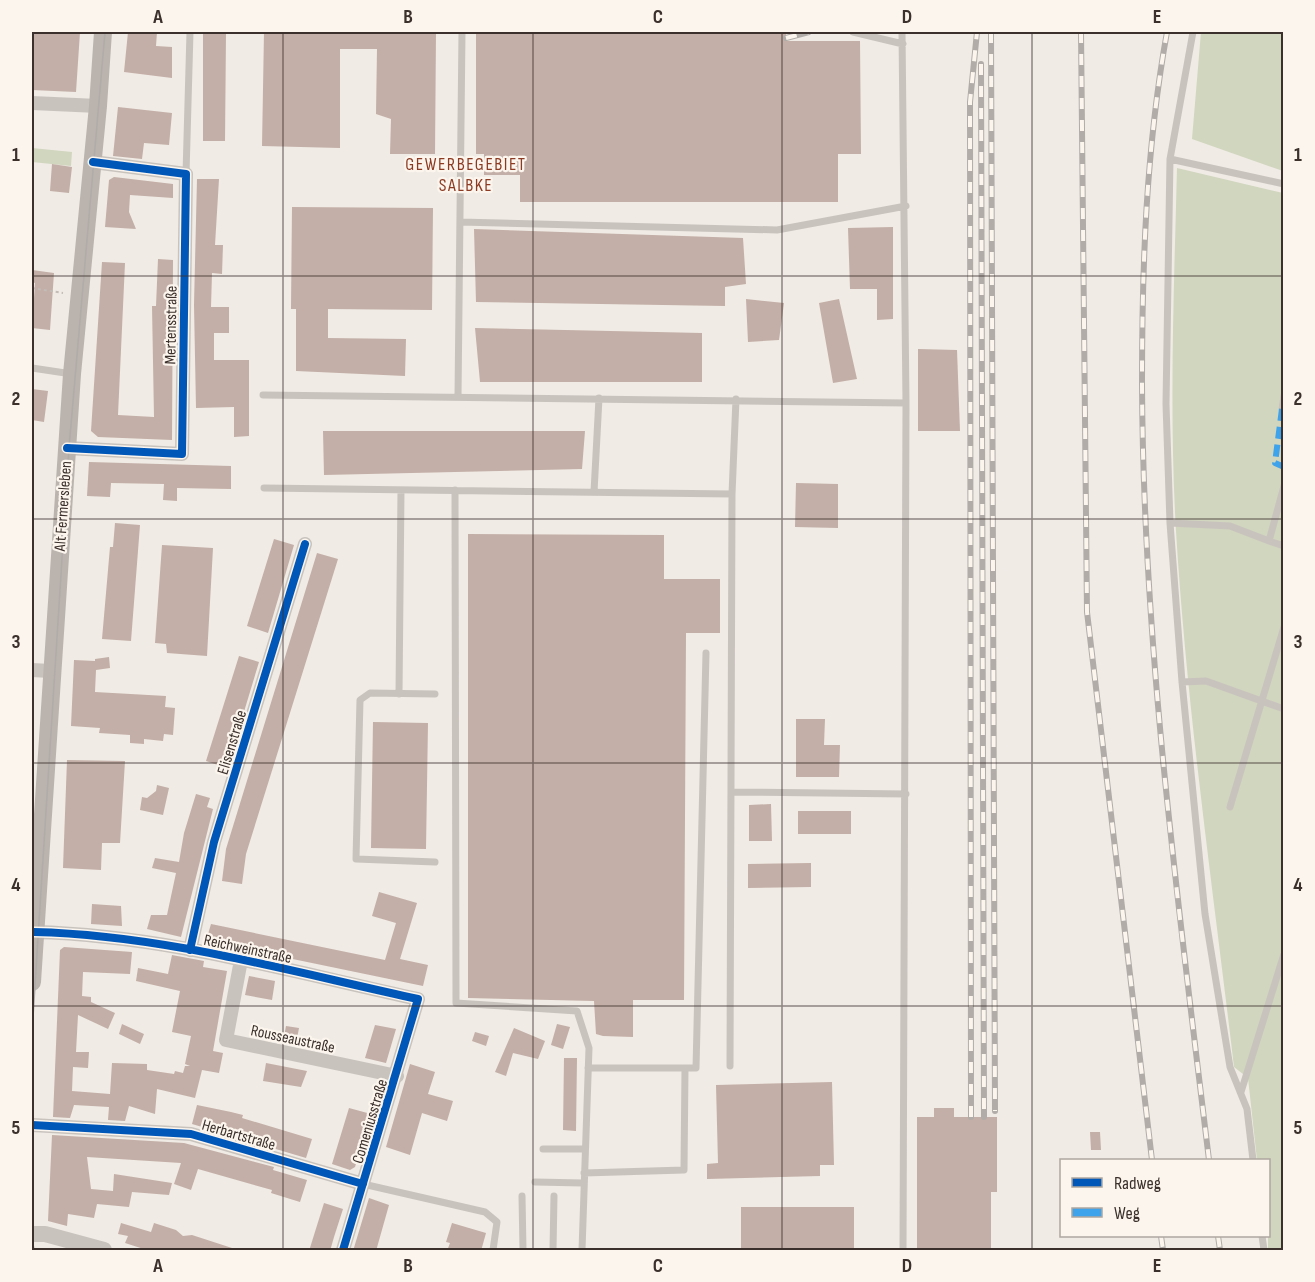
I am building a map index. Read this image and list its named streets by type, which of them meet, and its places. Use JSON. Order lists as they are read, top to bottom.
{
  "streets": {
    "main road": ["Alt Fermersleben"],
    "street": [
      "Mertensstraße",
      "Elisenstraße",
      "Reichweinstraße",
      "Rousseaustraße",
      "Comeniusstraße",
      "Herbartstraße"
    ]
  },
  "crossings": [
    ["Mertensstraße", "Alt Fermersleben"],
    ["Alt Fermersleben", "Reichweinstraße"],
    ["Elisenstraße", "Reichweinstraße"],
    ["Reichweinstraße", "Rousseaustraße"],
    ["Reichweinstraße", "Comeniusstraße"],
    ["Rousseaustraße", "Comeniusstraße"],
    ["Comeniusstraße", "Herbartstraße"]
  ],
  "districts": ["GEWERBEGEBIET SALBKE"],
  "legend": ["Radweg", "Weg"],
  "grid": {
    "columns": [
      "A",
      "B",
      "C",
      "D",
      "E"
    ],
    "rows": [
      "1",
      "2",
      "3",
      "4",
      "5"
    ]
  }
}
